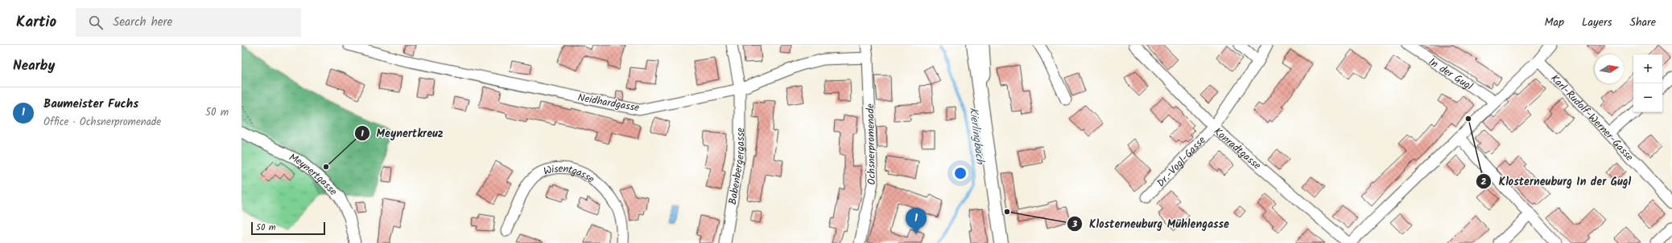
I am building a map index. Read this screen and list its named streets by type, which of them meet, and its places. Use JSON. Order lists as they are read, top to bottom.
{
  "streets": {
    "street": [
      "In der Gugl",
      "Neidhardgasse",
      "Karl-Rudolf-Werner-Gasse",
      "Ochsnerpromenade",
      "Konradtgasse",
      "Dr.-Vogl-Gasse",
      "Babenbergergasse",
      "Meynertgasse",
      "Wisentgasse"
    ]
  },
  "crossings": [
    ["Neidhardgasse", "Ochsnerpromenade"],
    ["Neidhardgasse", "Babenbergergasse"],
    ["Konradtgasse", "Dr.-Vogl-Gasse"]
  ],
  "water": ["Kierlingbach"],
  "places": ["Klosterneuburg In der Gugl", "Meynertkreuz", "Klosterneuburg Mühlengasse"],
  "scale_bar": "50 m",
  "north": "right",
  "page": {
    "header": "Kartio",
    "search": "Search here",
    "nav": ["Map", "Layers", "Share"],
    "heading": "Nearby",
    "map_buttons": ["+", "−"],
    "list": [
      {
        "mark": "1",
        "name": "Baumeister Fuchs",
        "note": "Office · Ochsnerpromenade",
        "value": "50 m"
      }
    ],
    "pins": "1",
    "scale": "50 m"
  }
}
